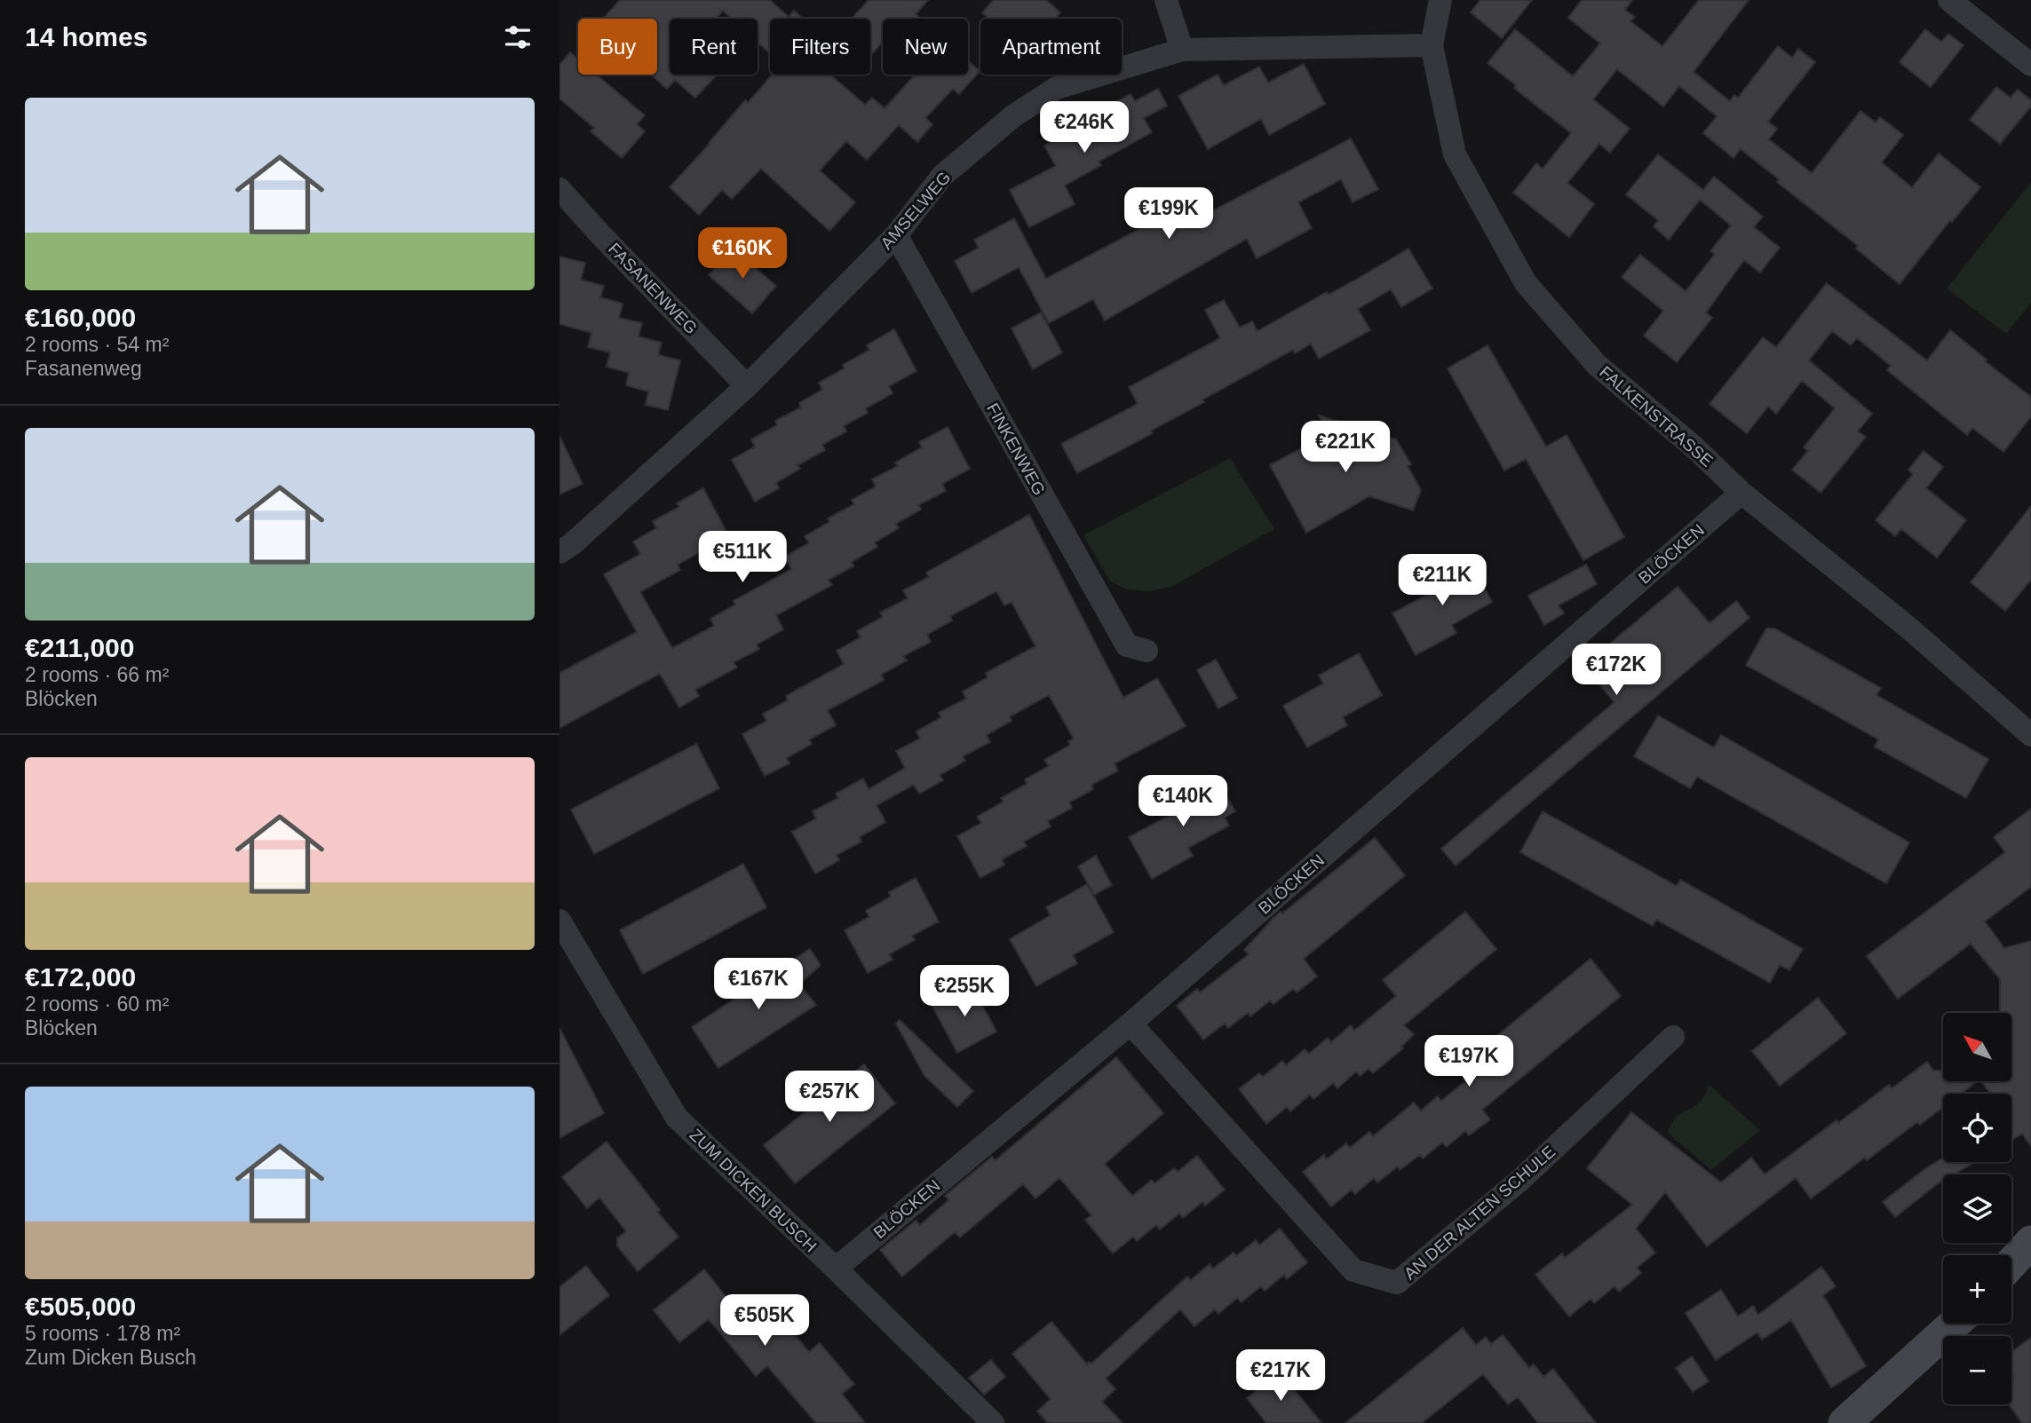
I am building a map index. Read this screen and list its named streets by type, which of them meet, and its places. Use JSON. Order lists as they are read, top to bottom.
{
  "streets": {
    "street": [
      "AMSELWEG",
      "FASANENWEG",
      "FALKENSTRASSE",
      "FINKENWEG",
      "BLÖCKEN",
      "ZUM DICKEN BUSCH",
      "AN DER ALTEN SCHULE"
    ]
  },
  "crossings": [
    ["AMSELWEG", "FASANENWEG"],
    ["AMSELWEG", "FALKENSTRASSE"],
    ["AMSELWEG", "FINKENWEG"],
    ["FALKENSTRASSE", "BLÖCKEN"],
    ["BLÖCKEN", "ZUM DICKEN BUSCH"],
    ["BLÖCKEN", "AN DER ALTEN SCHULE"]
  ],
  "north": "top left",
  "page": {
    "heading": "14 homes",
    "chip": [
      "Buy",
      "Rent",
      "Filters",
      "New",
      "Apartment"
    ],
    "list": [
      {
        "name": "€160,000",
        "note": "2 rooms · 54 m² · Fasanenweg"
      },
      {
        "name": "€211,000",
        "note": "2 rooms · 66 m² · Blöcken"
      },
      {
        "name": "€172,000",
        "note": "2 rooms · 60 m² · Blöcken"
      },
      {
        "name": "€505,000",
        "note": "5 rooms · 178 m² · Zum Dicken Busch"
      }
    ],
    "price": [
      "€246K",
      "€199K",
      "€160K",
      "€221K",
      "€511K",
      "€211K",
      "€172K",
      "€140K",
      "€167K",
      "€255K",
      "€197K",
      "€257K",
      "€505K",
      "€217K"
    ],
    "map_buttons": ["+", "−"]
  }
}
